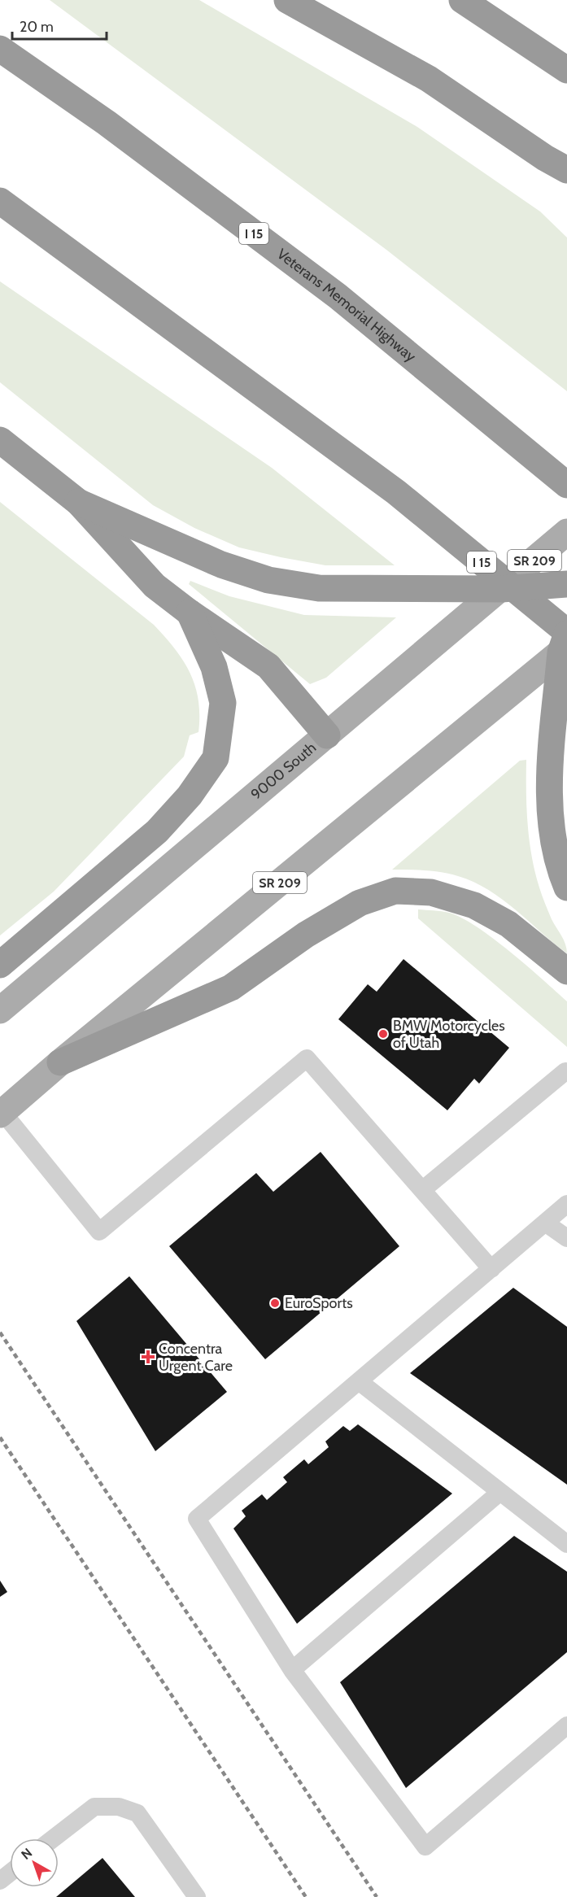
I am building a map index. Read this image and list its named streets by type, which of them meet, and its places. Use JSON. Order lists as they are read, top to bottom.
{
  "streets": {
    "highway": ["I 15", "Veterans Memorial Highway"],
    "main road": ["SR 209", "9000 South"]
  },
  "crossings": [
    ["I 15", "SR 209"]
  ],
  "places": {
    "other": ["BMW Motorcycles of Utah", "EuroSports"],
    "health": ["Concentra Urgent Care"]
  },
  "scale_bar": "20 m",
  "north": "top left"
}
